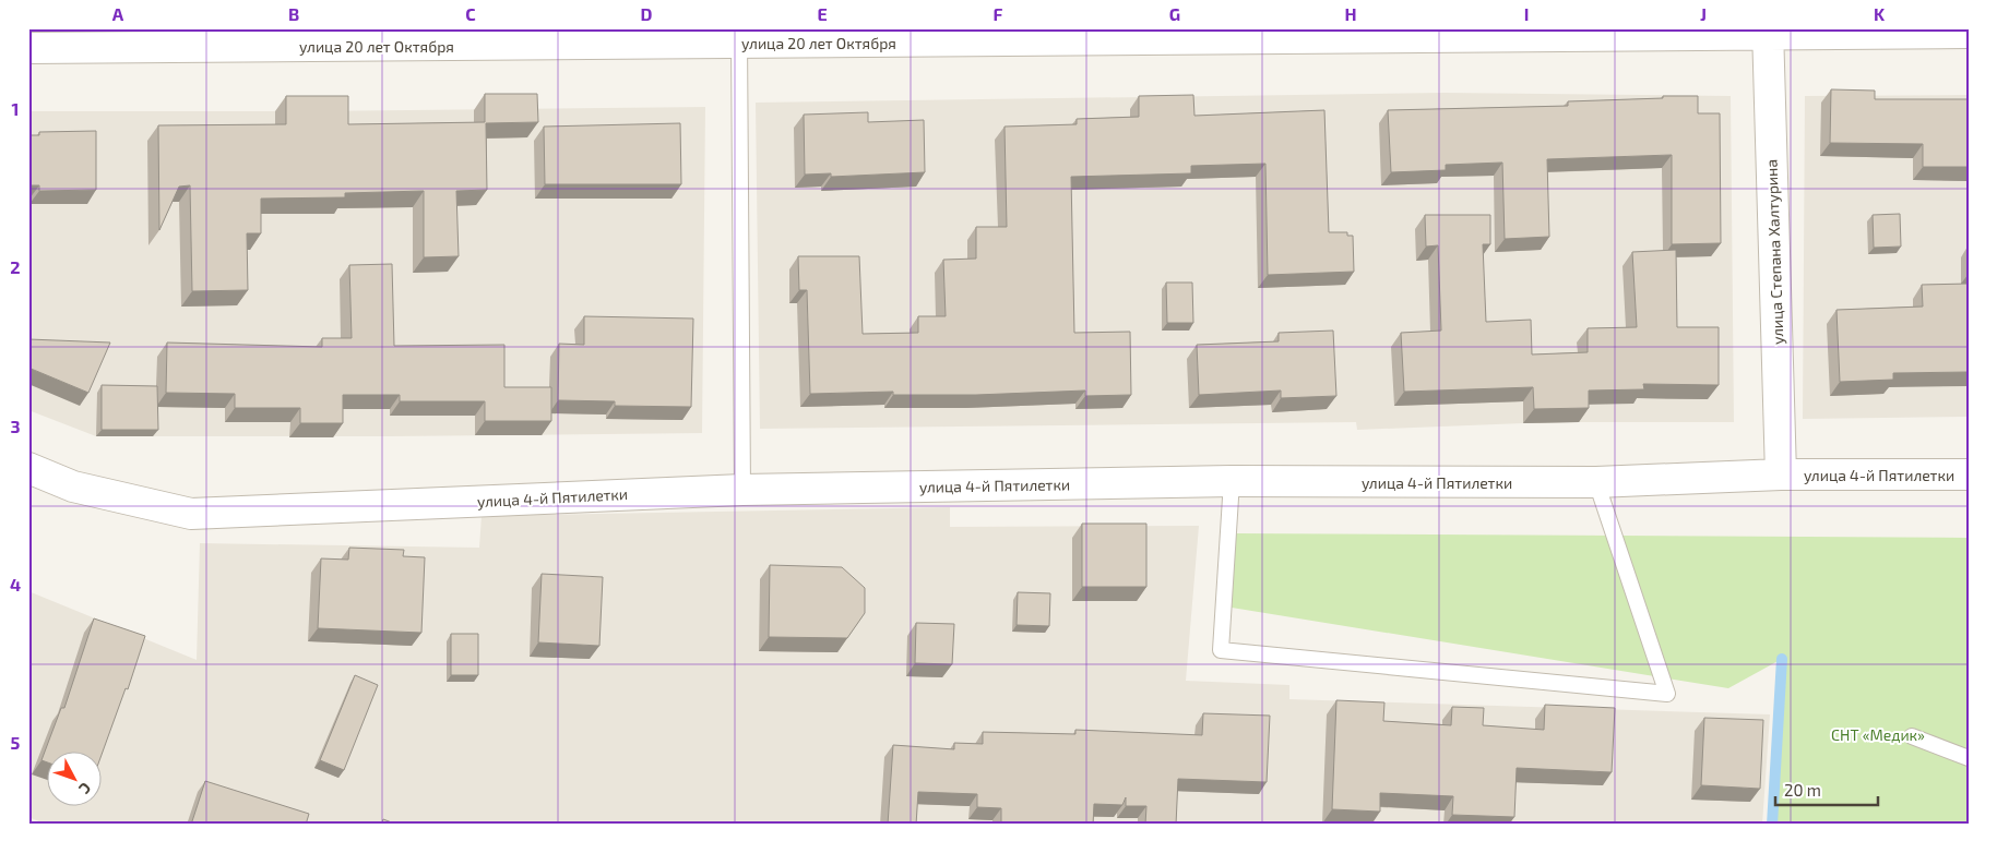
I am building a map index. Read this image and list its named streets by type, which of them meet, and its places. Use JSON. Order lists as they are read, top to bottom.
{
  "streets": {
    "street": ["улица 20 лет Октября", "улица Степана Халтурина", "улица 4-й Пятилетки"]
  },
  "crossings": [
    ["улица 20 лет Октября", "улица Степана Халтурина"],
    ["улица Степана Халтурина", "улица 4-й Пятилетки"]
  ],
  "parks": ["СНТ «Медик»"],
  "scale_bar": "20 m",
  "north": "bottom right",
  "grid": {
    "columns": [
      "A",
      "B",
      "C",
      "D",
      "E",
      "F",
      "G",
      "H",
      "I",
      "J",
      "K"
    ],
    "rows": [
      "1",
      "2",
      "3",
      "4",
      "5"
    ]
  }
}
